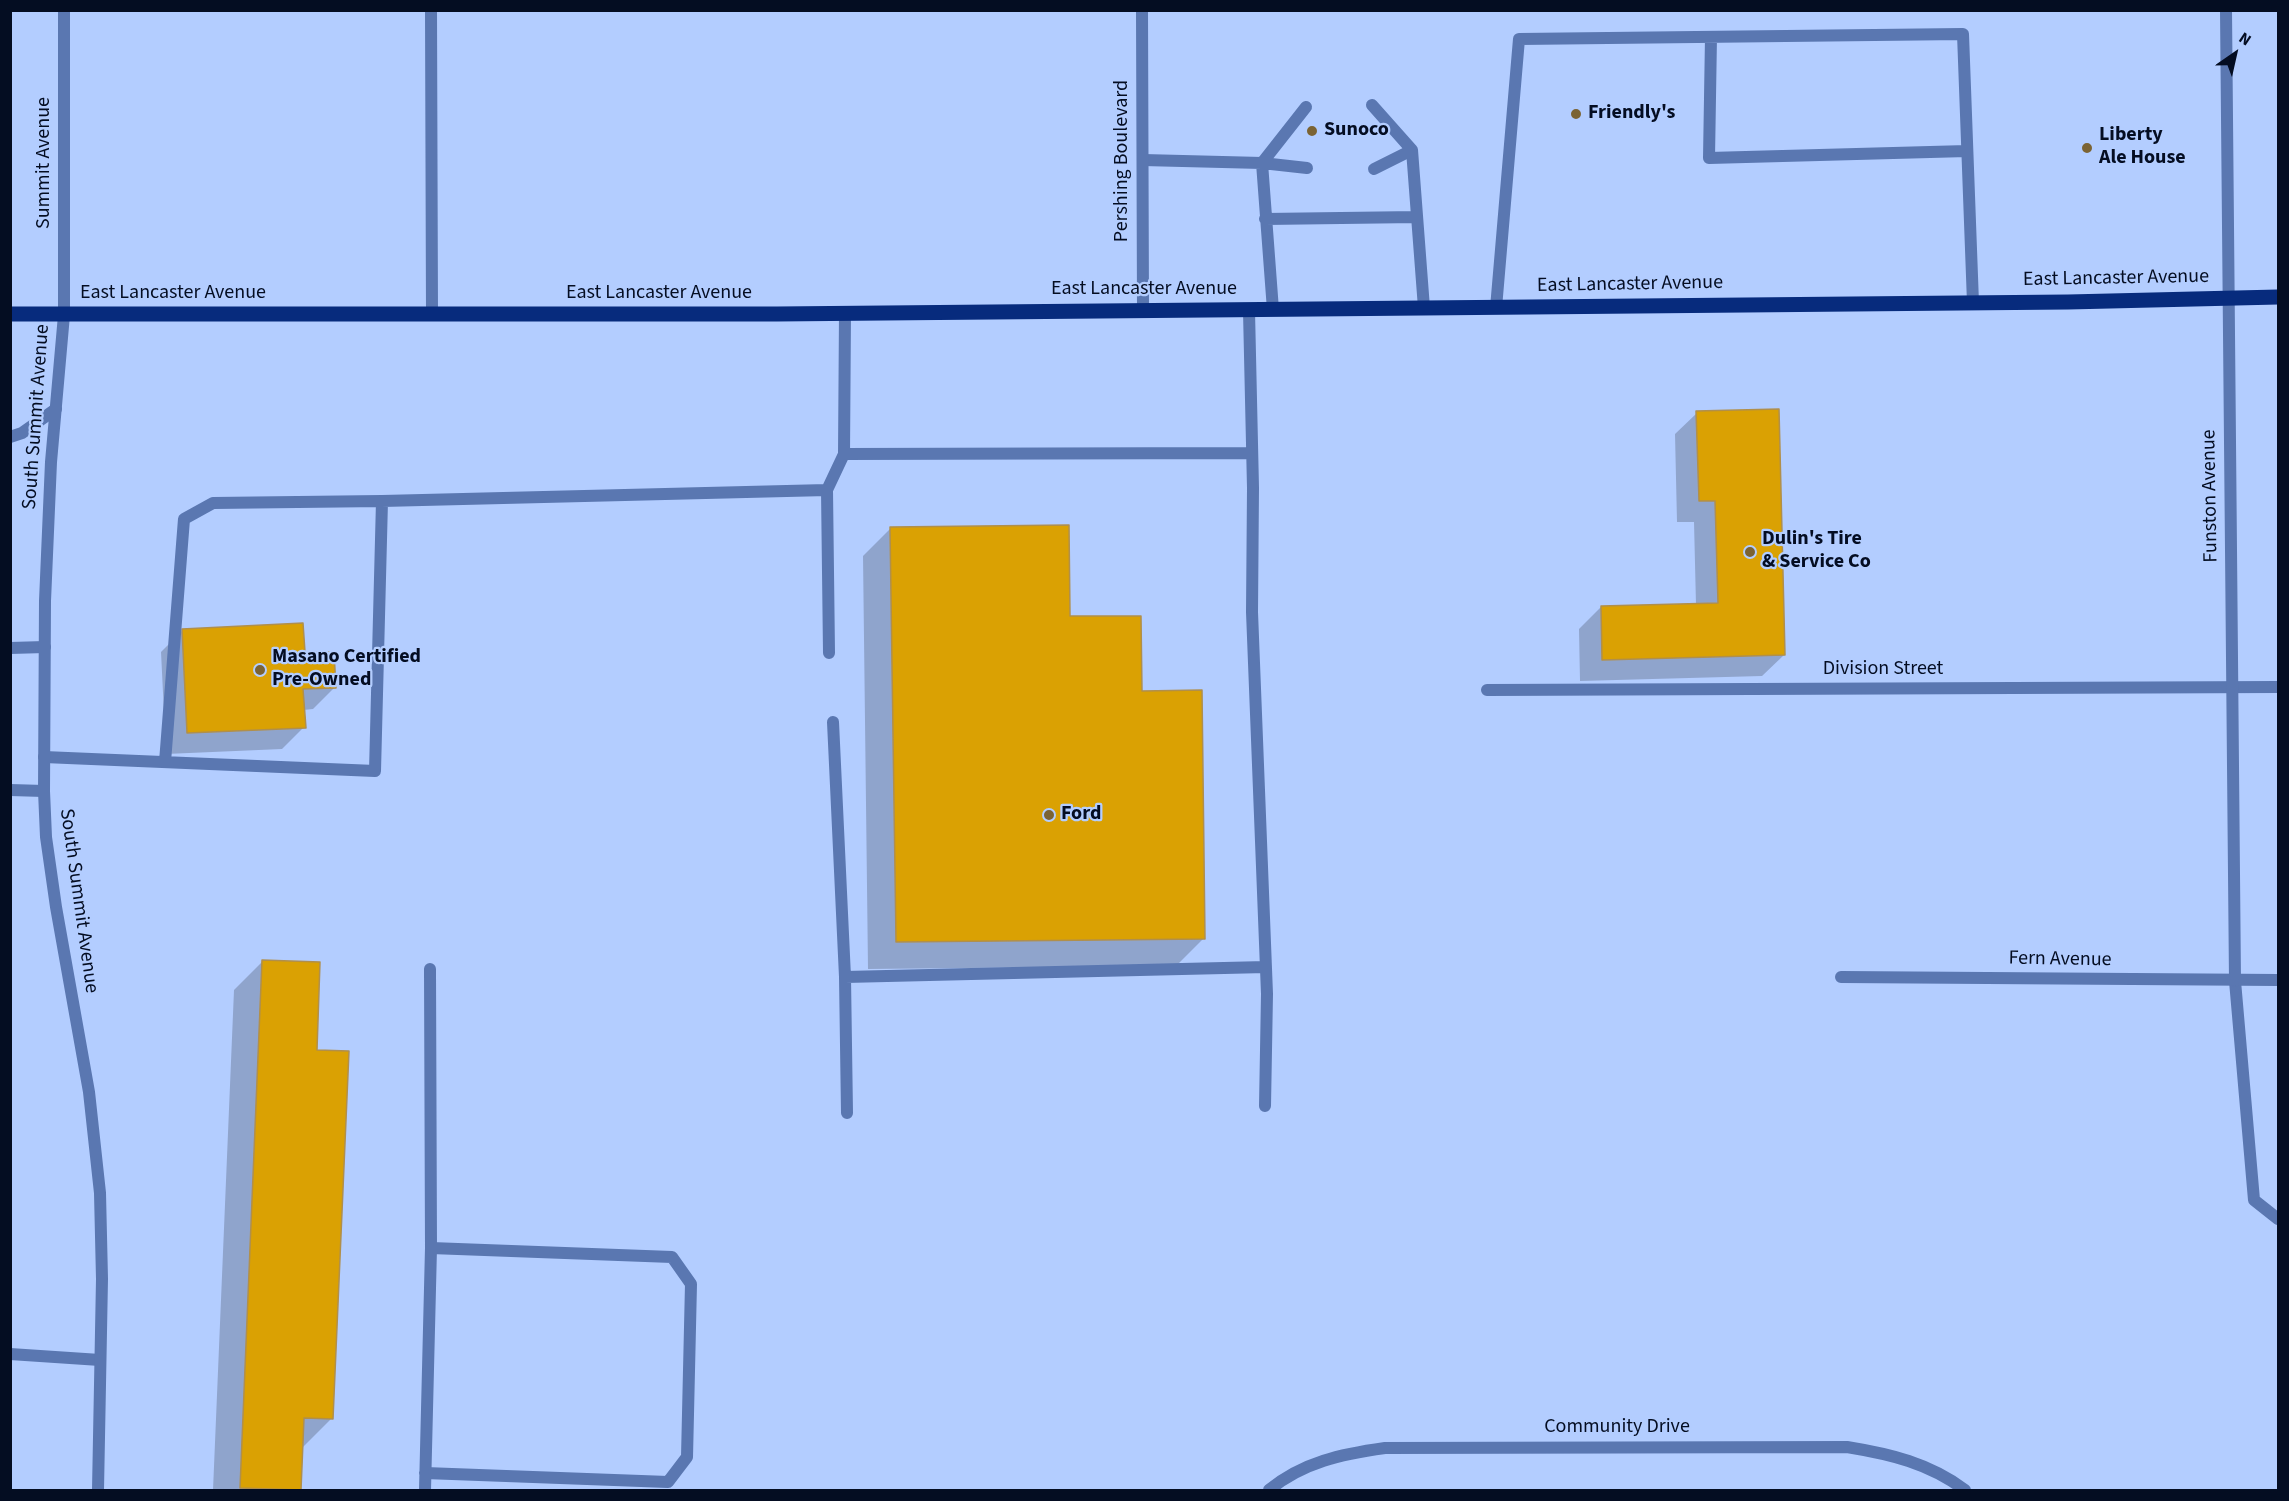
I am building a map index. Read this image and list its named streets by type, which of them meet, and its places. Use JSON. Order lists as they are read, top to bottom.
{
  "streets": {
    "main road": ["East Lancaster Avenue"],
    "street": [
      "Pershing Boulevard",
      "Summit Avenue",
      "South Summit Avenue",
      "Funston Avenue",
      "Division Street",
      "Fern Avenue",
      "Community Drive"
    ]
  },
  "crossings": [
    ["Pershing Boulevard", "East Lancaster Avenue"],
    ["Summit Avenue", "East Lancaster Avenue"],
    ["Summit Avenue", "South Summit Avenue"],
    ["East Lancaster Avenue", "South Summit Avenue"],
    ["East Lancaster Avenue", "Funston Avenue"],
    ["Funston Avenue", "Division Street"],
    ["Funston Avenue", "Fern Avenue"]
  ],
  "places": [
    "Friendly's",
    "Sunoco",
    "Liberty Ale House",
    "Dulin's Tire & Service Co",
    "Masano Certified Pre-Owned",
    "Ford"
  ],
  "north": "top right"
}
